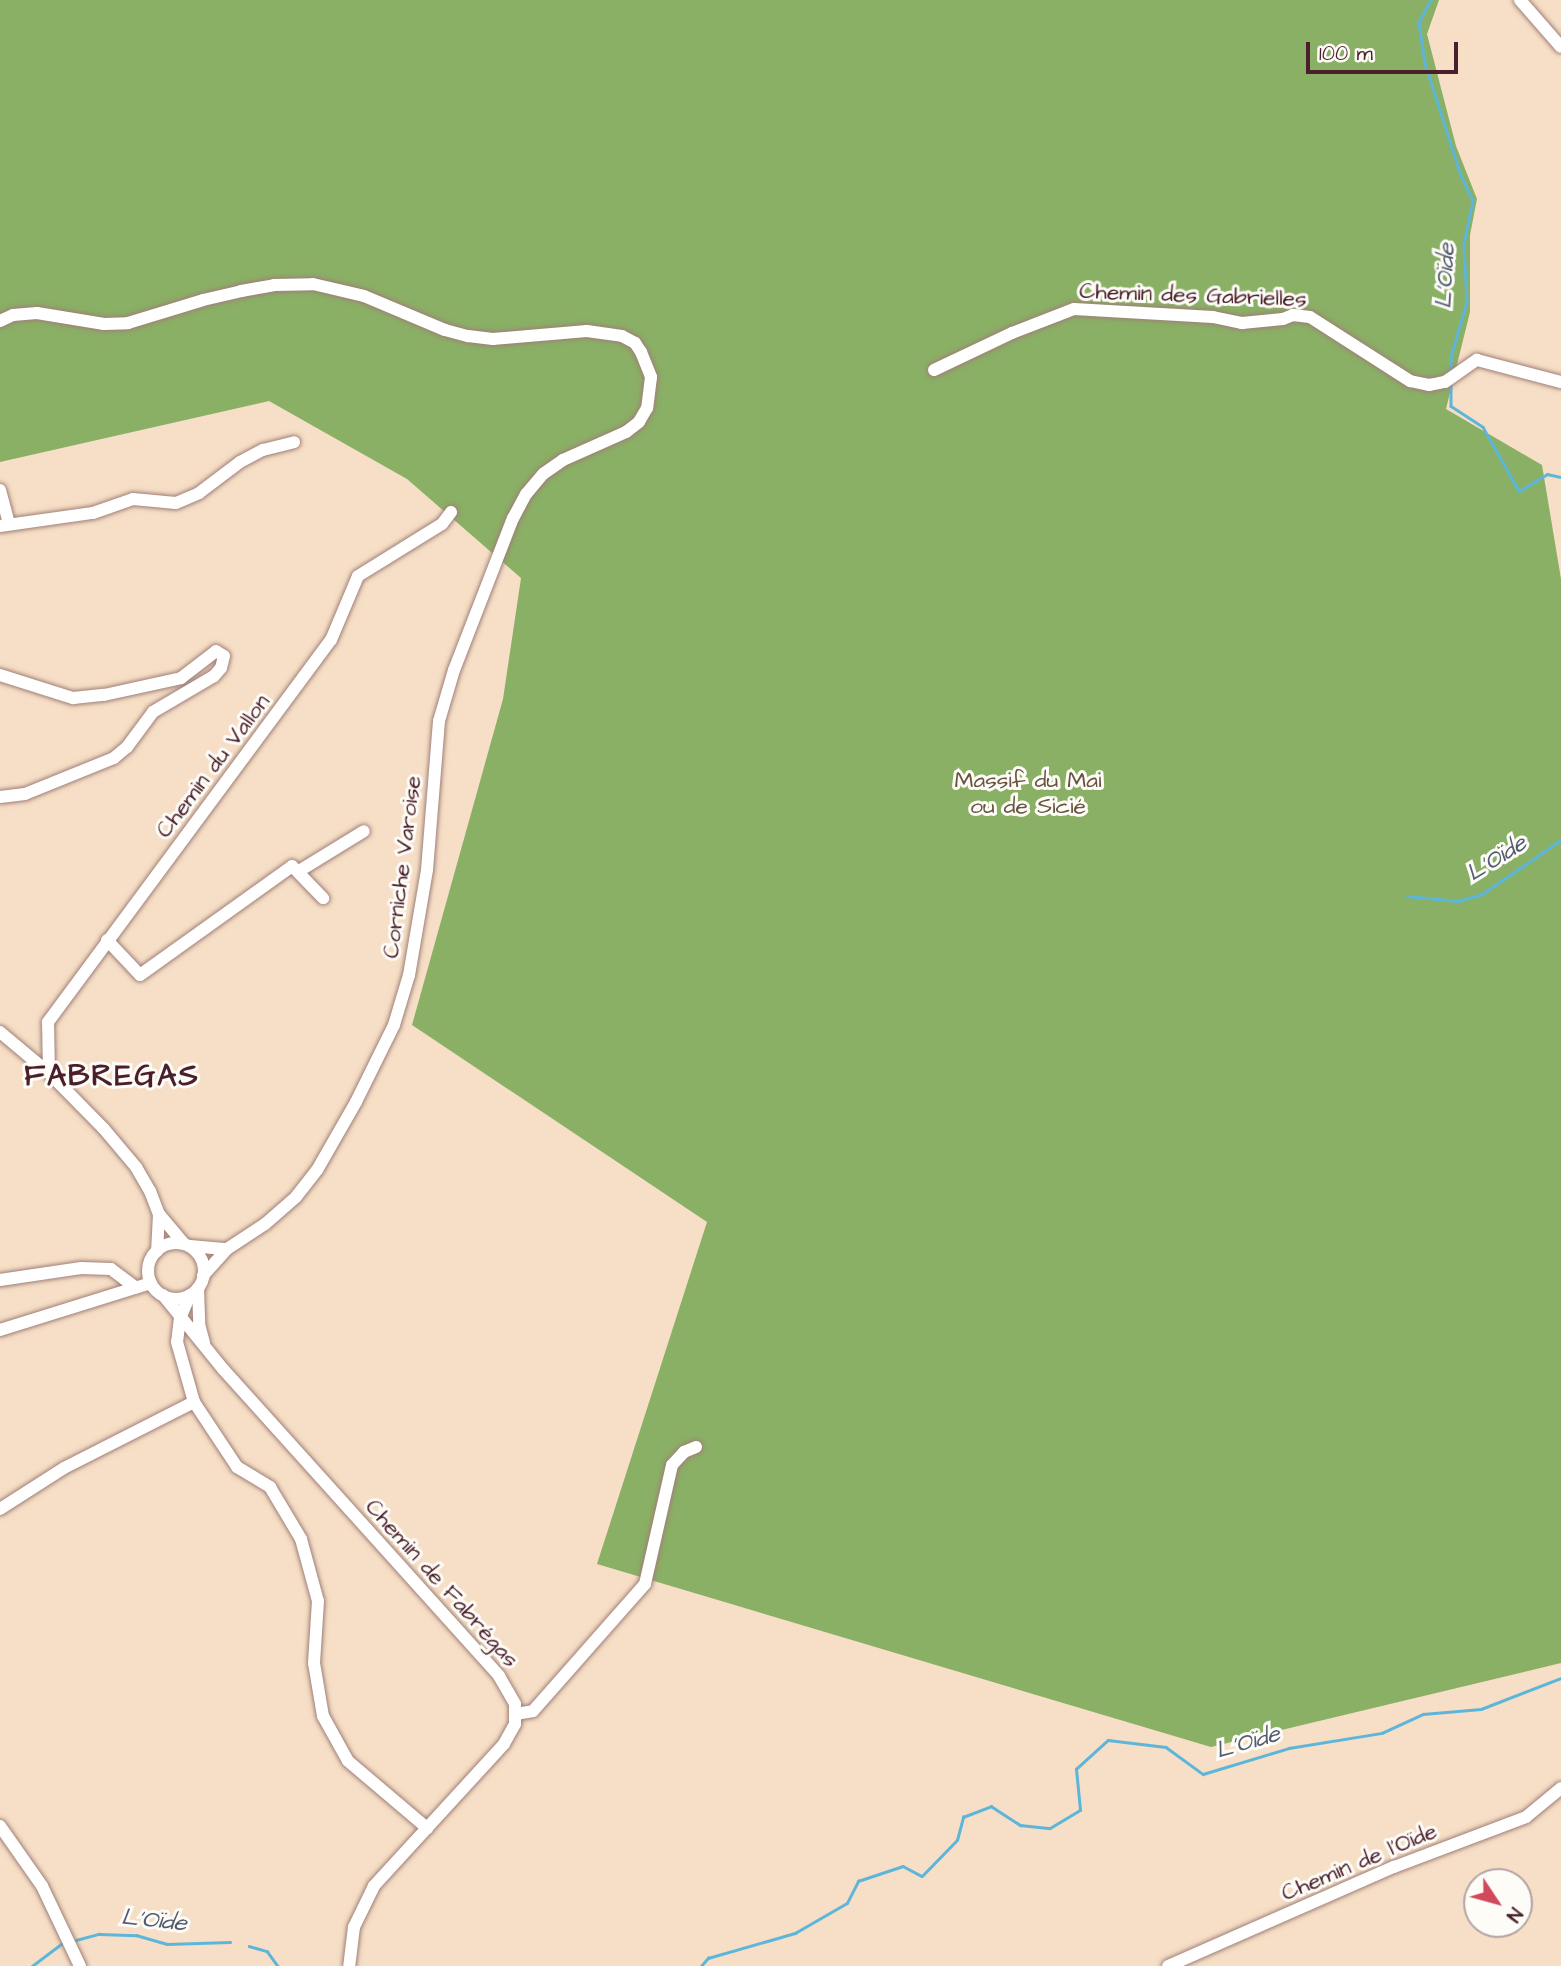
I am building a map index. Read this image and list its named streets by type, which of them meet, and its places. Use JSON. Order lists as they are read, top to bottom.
{
  "streets": {
    "street": [
      "Chemin des Gabrielles",
      "Chemin du Vallon",
      "Corniche Varoise",
      "Chemin de Fabrégas",
      "Chemin de l'Oïde"
    ]
  },
  "crossings": [
    ["Corniche Varoise", "Chemin de Fabrégas"]
  ],
  "districts": ["FABREGAS"],
  "water": ["L'Oïde"],
  "parks": ["Massif du Mai ou de Sicié"],
  "scale_bar": "100 m",
  "north": "bottom right"
}
